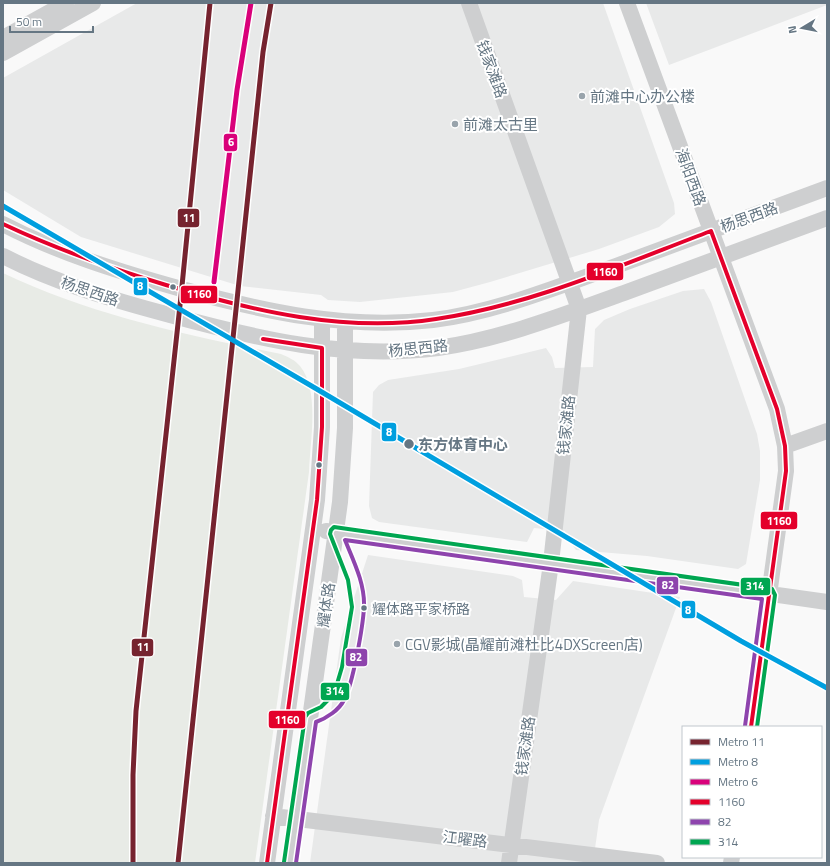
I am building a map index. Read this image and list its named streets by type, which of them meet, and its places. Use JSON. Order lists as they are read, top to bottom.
{
  "streets": {
    "street": [
      "钱家滩路",
      "海阳西路",
      "杨思西路",
      "耀体路",
      "江曜路"
    ]
  },
  "crossings": [
    ["钱家滩路", "杨思西路"],
    ["钱家滩路", "江曜路"],
    ["海阳西路", "杨思西路"],
    ["杨思西路", "耀体路"],
    ["耀体路", "江曜路"]
  ],
  "places": [
    "前滩中心办公楼",
    "前滩太古里",
    "东方体育中心",
    "耀体路平家桥路",
    "CGV影城(晶耀前滩杜比4DXScreen店)"
  ],
  "lines": [
    "metro line 11",
    "metro line 6",
    "metro line 8",
    "transit line 1160",
    "transit line 314",
    "transit line 82"
  ],
  "legend": [
    "Metro 11",
    "Metro 8",
    "Metro 6",
    "1160",
    "82",
    "314"
  ],
  "scale_bar": "50 m",
  "north": "left"
}
